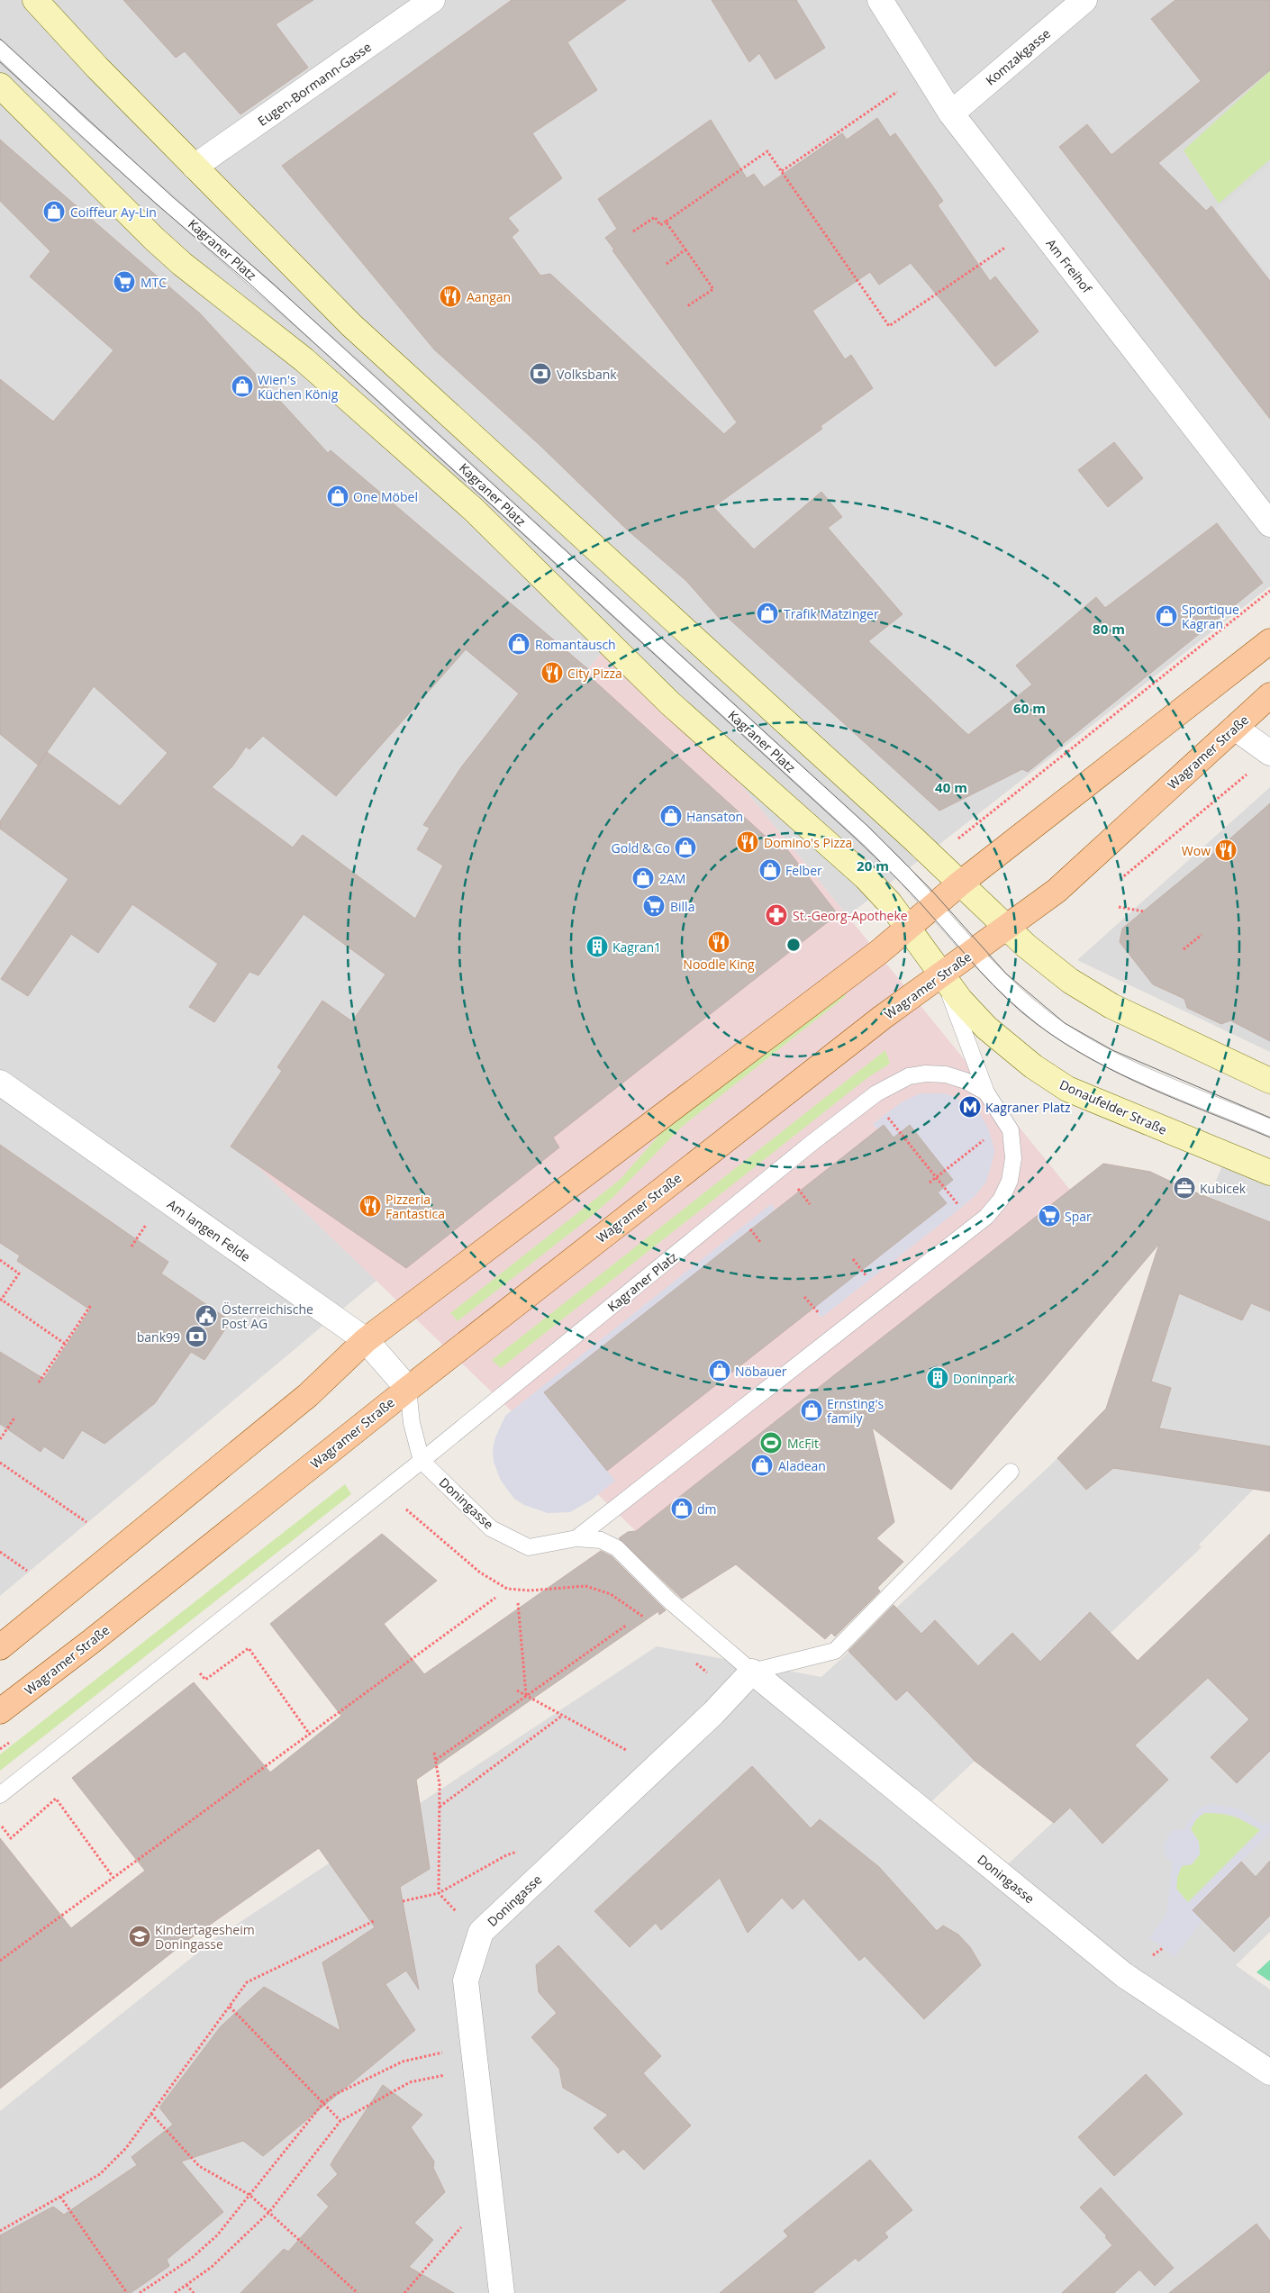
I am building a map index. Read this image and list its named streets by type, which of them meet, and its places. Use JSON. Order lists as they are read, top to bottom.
{
  "streets": {
    "main road": ["Kagraner Platz", "Wagramer Straße", "Donaufelder Straße"],
    "street": [
      "Komzakgasse",
      "Eugen-Bormann-Gasse",
      "Am Freihof",
      "Am langen Felde",
      "Doningasse"
    ]
  },
  "crossings": [
    ["Komzakgasse", "Am Freihof"],
    ["Kagraner Platz", "Wagramer Straße"],
    ["Kagraner Platz", "Donaufelder Straße"],
    ["Kagraner Platz", "Doningasse"],
    ["Wagramer Straße", "Donaufelder Straße"],
    ["Wagramer Straße", "Am langen Felde"]
  ],
  "places": {
    "shop": [
      "Coiffeur Ay-Lin",
      "Wien's Küchen König",
      "One Möbel",
      "Trafik Matzinger",
      "Sportique Kagran",
      "Romantausch",
      "Hansaton",
      "Gold & Co",
      "Felber",
      "2AM",
      "Nöbauer",
      "Ernsting's family",
      "Aladean",
      "dm"
    ],
    "supermarket": ["MTC", "Billa", "Spar"],
    "restaurant": [
      "Aangan",
      "City Pizza",
      "Domino's Pizza",
      "Wow",
      "Noodle King",
      "Pizzeria Fantastica"
    ],
    "bank": ["Volksbank", "bank99"],
    "pharmacy": ["St.-Georg-Apotheke"],
    "building": ["Kagran1", "Doninpark"],
    "metro station": ["Kagraner Platz"],
    "office": ["Kubicek"],
    "public building": ["Österreichische Post AG"],
    "sports": ["McFit"],
    "school or university": ["Kindertagesheim Doningasse"]
  },
  "rings": [
    "80 m",
    "60 m",
    "40 m",
    "20 m"
  ]
}
